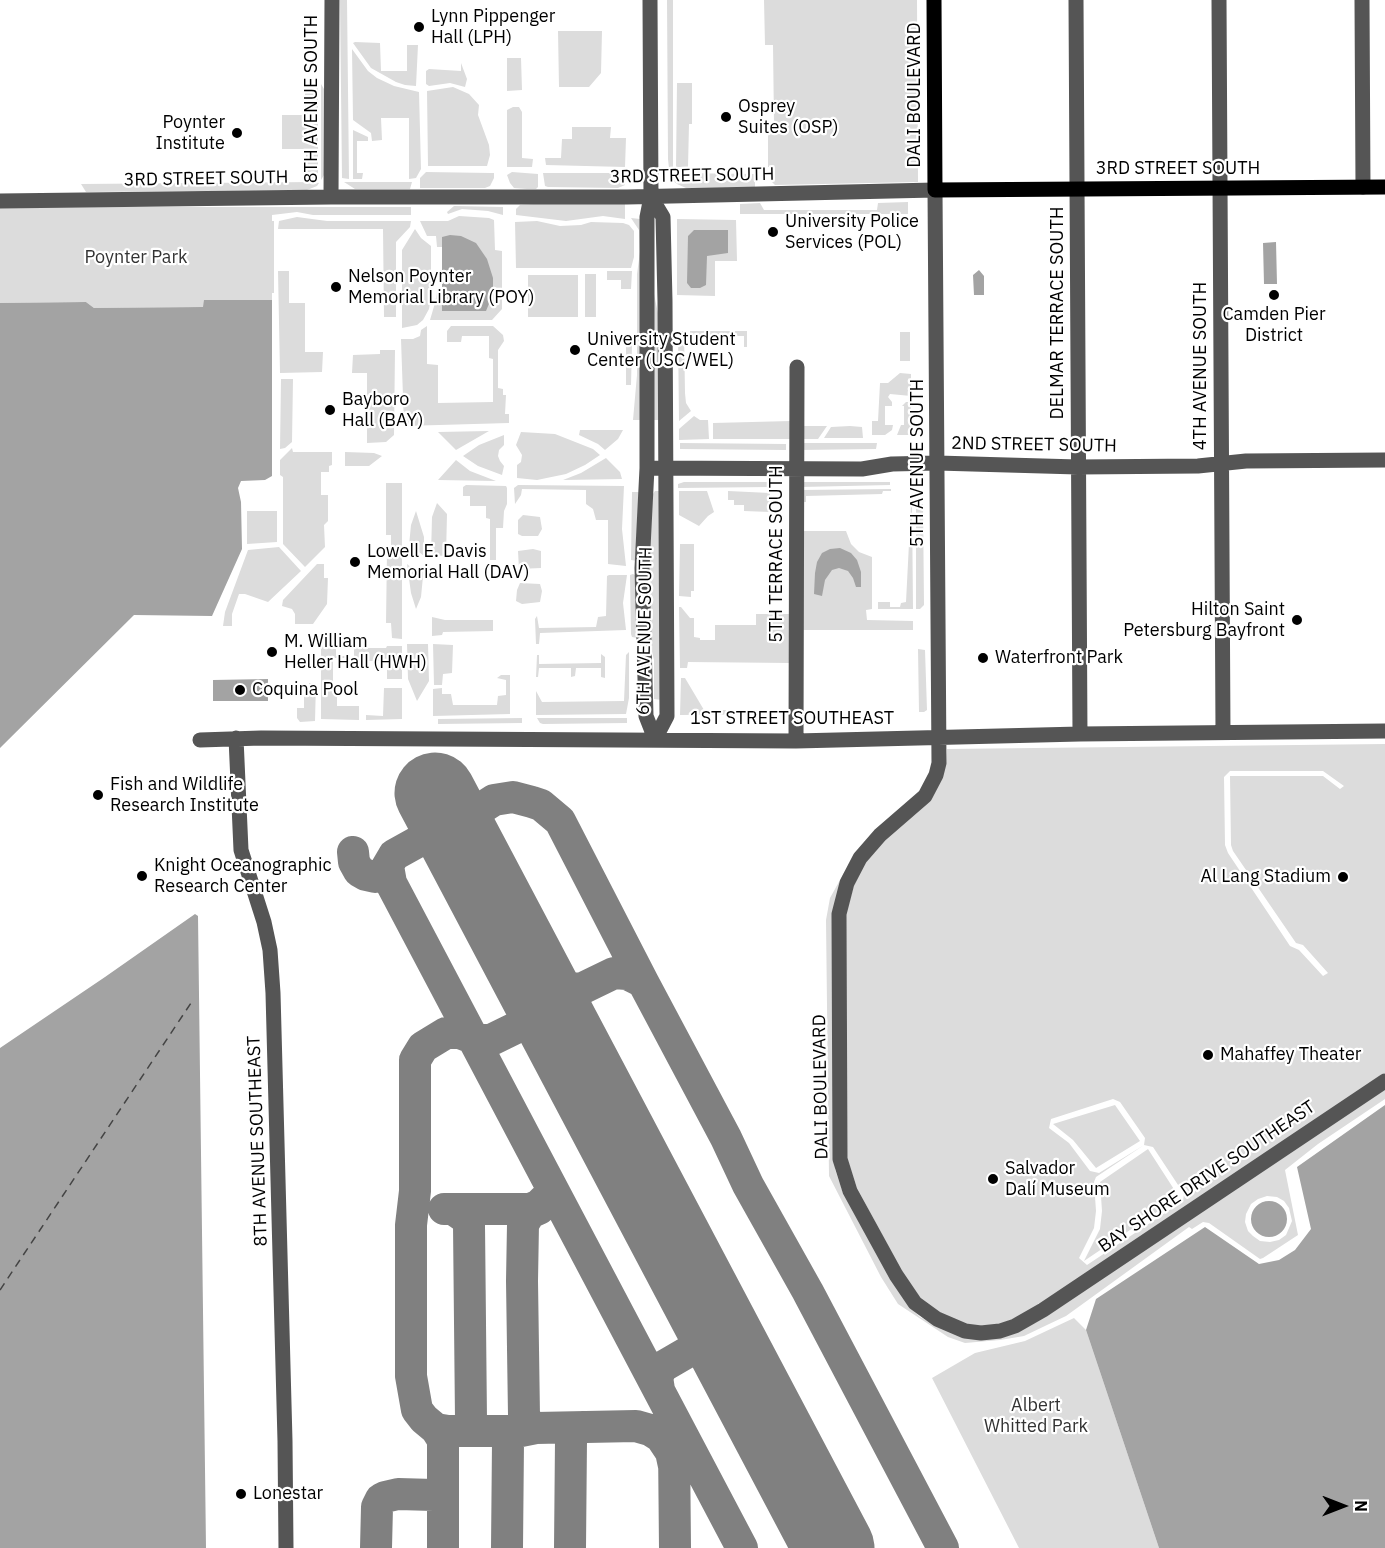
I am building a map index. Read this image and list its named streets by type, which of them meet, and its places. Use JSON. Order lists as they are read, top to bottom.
{
  "streets": {
    "main road": ["DALI BOULEVARD", "3RD STREET SOUTH"],
    "street": [
      "8TH AVENUE SOUTH",
      "DELMAR TERRACE SOUTH",
      "4TH AVENUE SOUTH",
      "2ND STREET SOUTH",
      "5TH AVENUE SOUTH",
      "5TH TERRACE SOUTH",
      "6TH AVENUE SOUTH",
      "1ST STREET SOUTHEAST",
      "8TH AVENUE SOUTHEAST",
      "BAY SHORE DRIVE SOUTHEAST"
    ]
  },
  "crossings": [
    ["DALI BOULEVARD", "3RD STREET SOUTH"],
    ["DALI BOULEVARD", "5TH AVENUE SOUTH"],
    ["DALI BOULEVARD", "1ST STREET SOUTHEAST"],
    ["DALI BOULEVARD", "BAY SHORE DRIVE SOUTHEAST"],
    ["8TH AVENUE SOUTH", "3RD STREET SOUTH"],
    ["3RD STREET SOUTH", "DELMAR TERRACE SOUTH"],
    ["3RD STREET SOUTH", "4TH AVENUE SOUTH"],
    ["3RD STREET SOUTH", "5TH AVENUE SOUTH"],
    ["3RD STREET SOUTH", "6TH AVENUE SOUTH"],
    ["DELMAR TERRACE SOUTH", "2ND STREET SOUTH"],
    ["DELMAR TERRACE SOUTH", "1ST STREET SOUTHEAST"],
    ["4TH AVENUE SOUTH", "2ND STREET SOUTH"],
    ["4TH AVENUE SOUTH", "1ST STREET SOUTHEAST"],
    ["2ND STREET SOUTH", "5TH AVENUE SOUTH"],
    ["2ND STREET SOUTH", "5TH TERRACE SOUTH"],
    ["2ND STREET SOUTH", "6TH AVENUE SOUTH"],
    ["5TH AVENUE SOUTH", "1ST STREET SOUTHEAST"],
    ["5TH TERRACE SOUTH", "1ST STREET SOUTHEAST"],
    ["6TH AVENUE SOUTH", "1ST STREET SOUTHEAST"],
    ["1ST STREET SOUTHEAST", "8TH AVENUE SOUTHEAST"]
  ],
  "parks": ["Poynter Park", "Albert Whitted Park"],
  "places": [
    "Lynn Pippenger Hall (LPH)",
    "Osprey Suites (OSP)",
    "Poynter Institute",
    "University Police Services (POL)",
    "Nelson Poynter Memorial Library (POY)",
    "Camden Pier District",
    "University Student Center (USC/WEL)",
    "Bayboro Hall (BAY)",
    "Lowell E. Davis Memorial Hall (DAV)",
    "Hilton Saint Petersburg Bayfront",
    "M. William Heller Hall (HWH)",
    "Waterfront Park",
    "Coquina Pool",
    "Fish and Wildlife Research Institute",
    "Knight Oceanographic Research Center",
    "Al Lang Stadium",
    "Mahaffey Theater",
    "Salvador Dalí Museum",
    "Lonestar"
  ],
  "north": "right"
}
